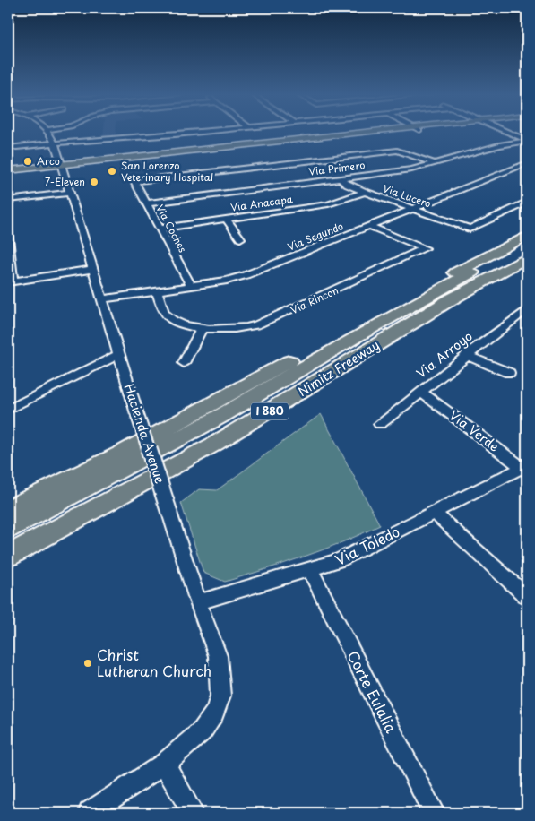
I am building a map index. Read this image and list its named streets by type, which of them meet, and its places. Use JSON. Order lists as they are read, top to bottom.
{
  "streets": {
    "highway": ["Nimitz Freeway", "I 880"],
    "street": [
      "Via Primero",
      "Via Lucero",
      "Via Anacapa",
      "Via Coches",
      "Via Segundo",
      "Via Rincon",
      "Via Arroyo",
      "Via Verde",
      "Hacienda Avenue",
      "Via Toledo",
      "Corte Eulalia"
    ]
  },
  "crossings": [
    ["Via Primero", "Via Lucero"],
    ["Via Primero", "Via Coches"],
    ["Via Lucero", "Via Anacapa"],
    ["Via Lucero", "Via Segundo"],
    ["Via Anacapa", "Via Coches"],
    ["Via Coches", "Via Segundo"],
    ["Via Segundo", "Via Rincon"],
    ["Via Segundo", "Hacienda Avenue"],
    ["Via Arroyo", "Via Verde"],
    ["Via Verde", "Via Toledo"],
    ["Hacienda Avenue", "Via Toledo"],
    ["Via Toledo", "Corte Eulalia"]
  ],
  "places": [
    "Arco",
    "San Lorenzo Veterinary Hospital",
    "7-Eleven",
    "Christ Lutheran Church"
  ]
}
